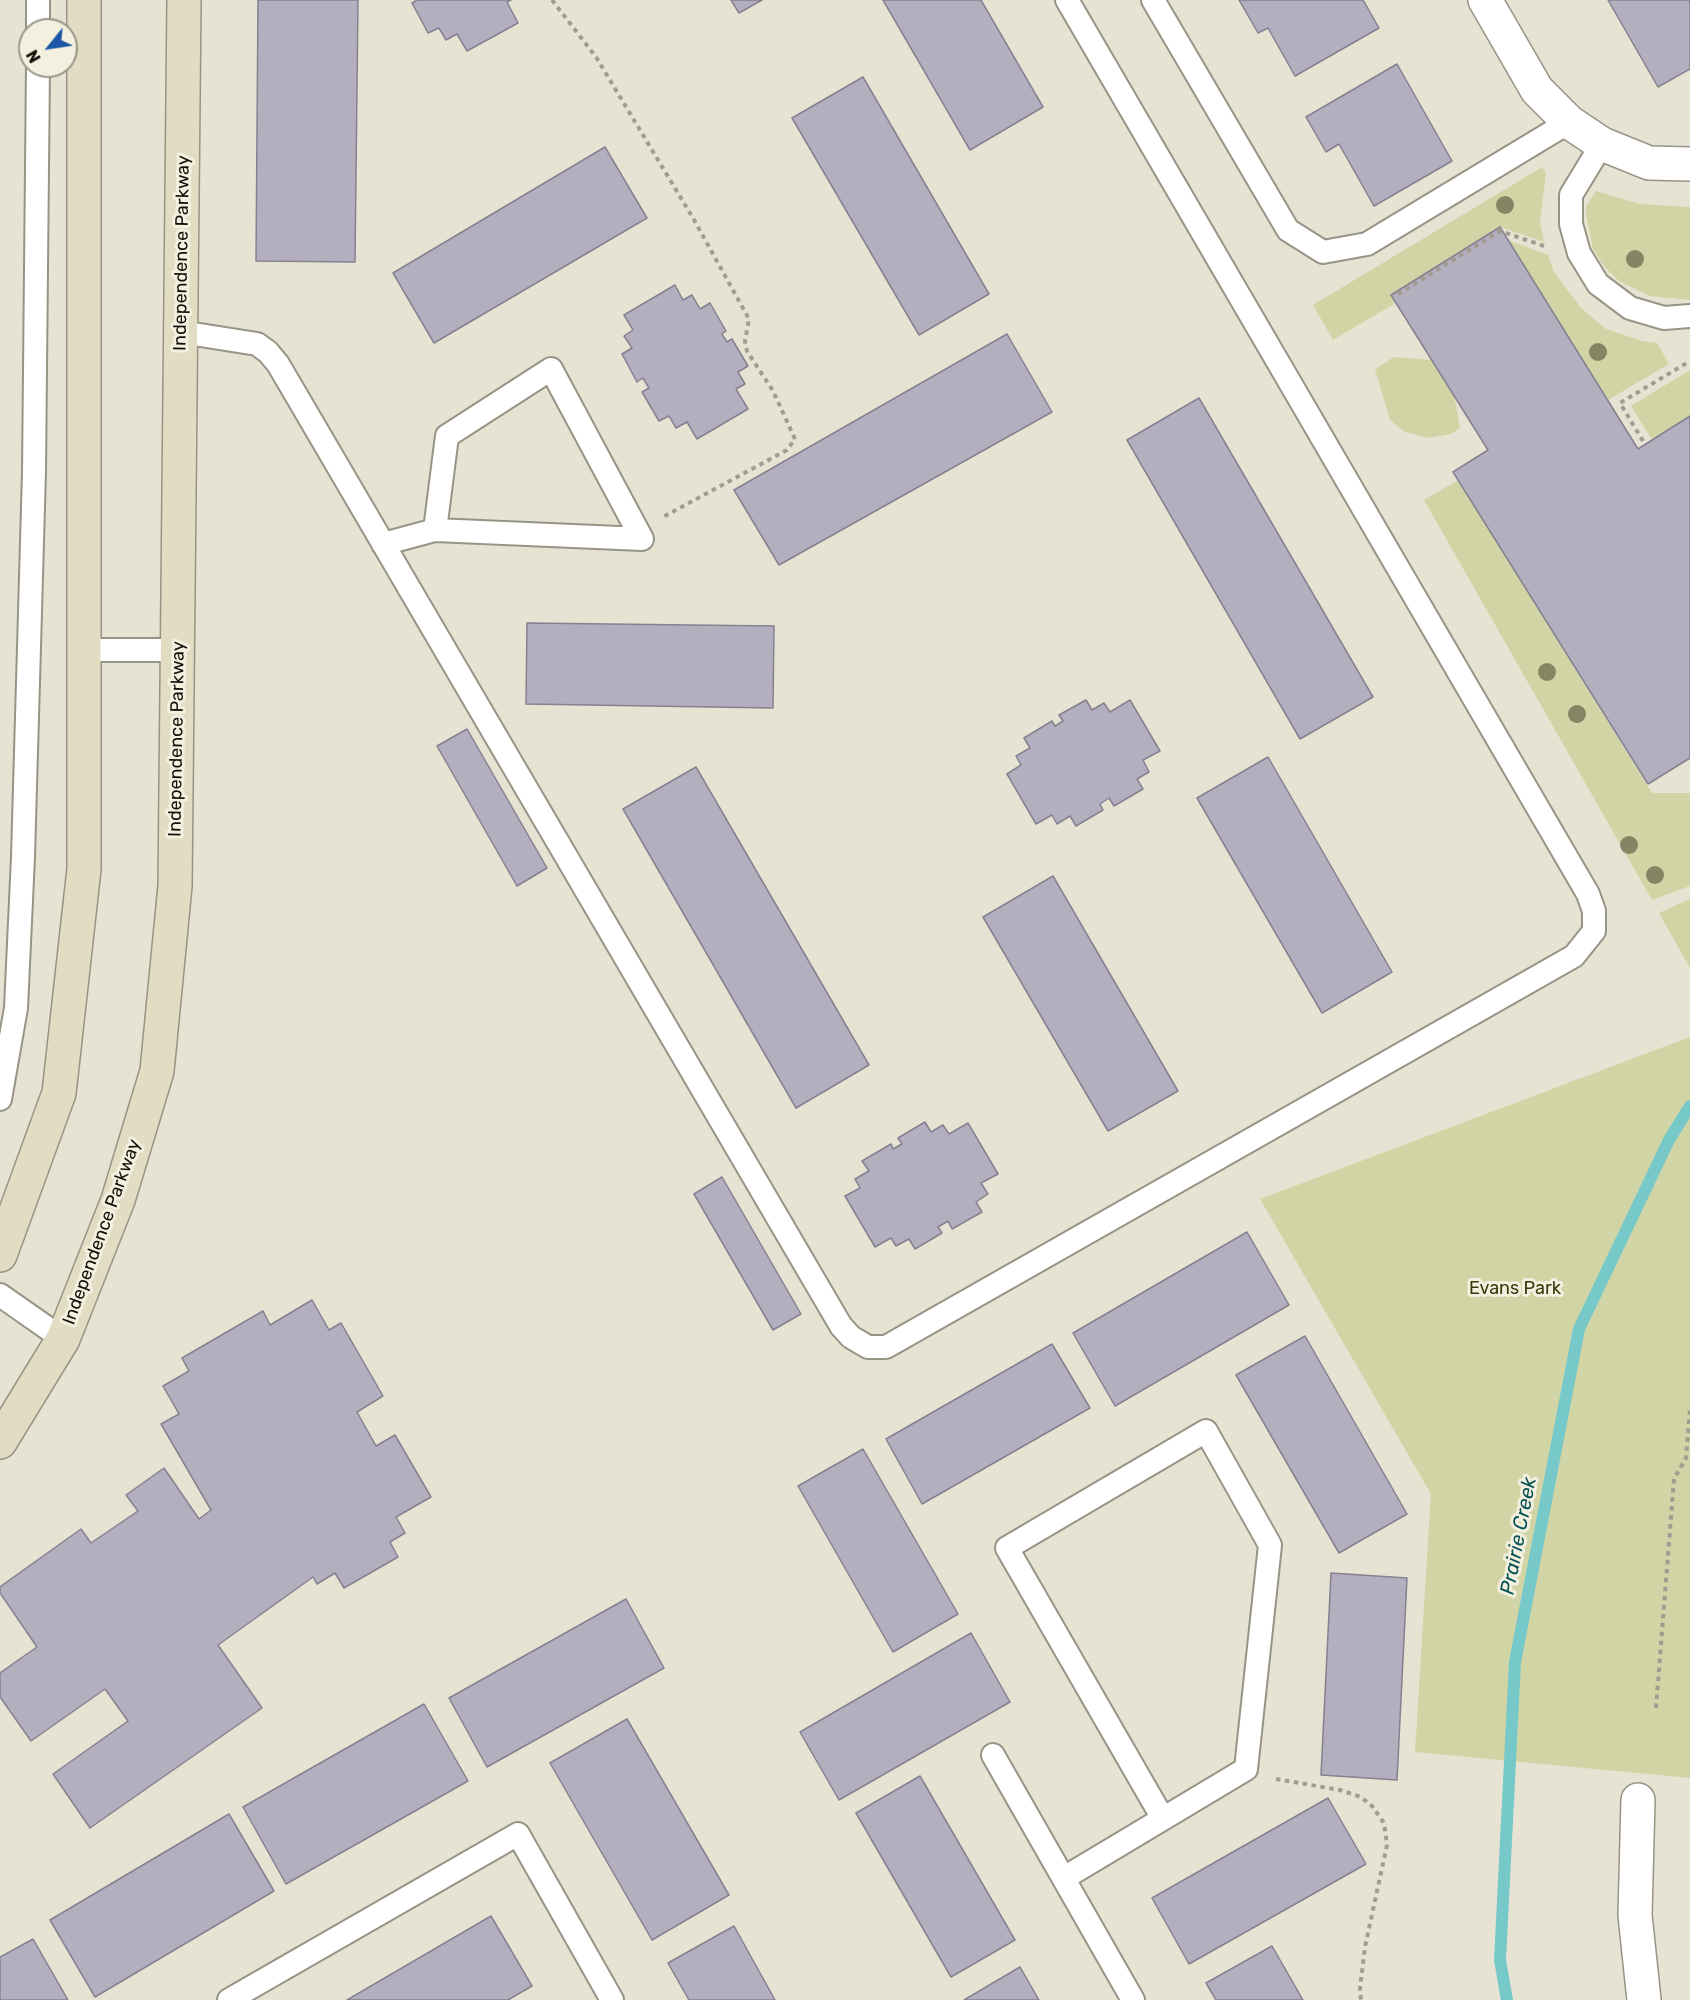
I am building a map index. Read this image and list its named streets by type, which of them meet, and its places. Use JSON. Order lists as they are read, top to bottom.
{
  "streets": {
    "main road": ["Independence Parkway"]
  },
  "water": ["Prairie Creek"],
  "parks": ["Evans Park"],
  "north": "bottom left"
}
